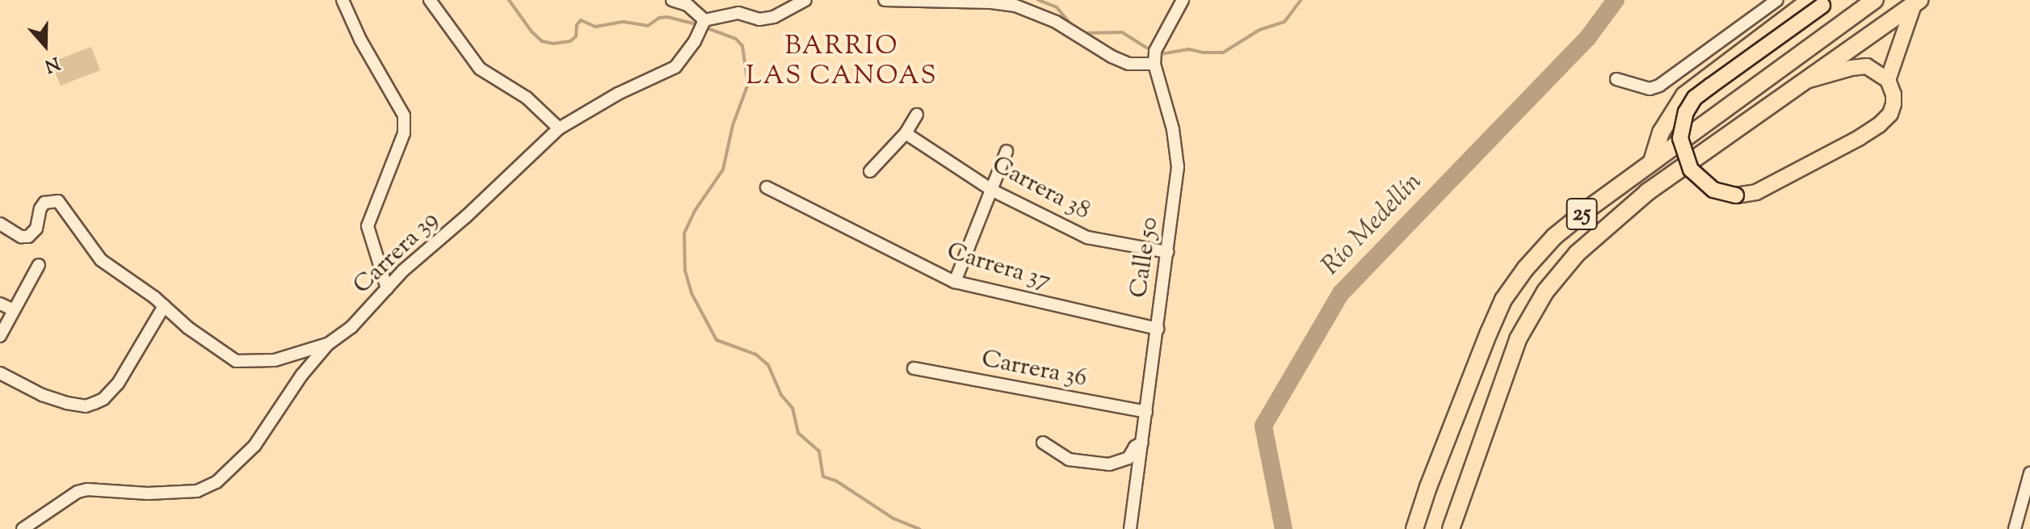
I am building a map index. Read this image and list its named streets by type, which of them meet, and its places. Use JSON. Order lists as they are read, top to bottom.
{
  "streets": {
    "highway": ["25"],
    "street": [
      "Carrera 38",
      "Carrera 39",
      "Calle 50",
      "Carrera 37",
      "Carrera 36"
    ]
  },
  "crossings": [
    ["Carrera 38", "Calle 50"],
    ["Calle 50", "Carrera 37"],
    ["Calle 50", "Carrera 36"]
  ],
  "districts": ["BARRIO LAS CANOAS"],
  "water": ["Río Medellín"],
  "north": "bottom"
}
